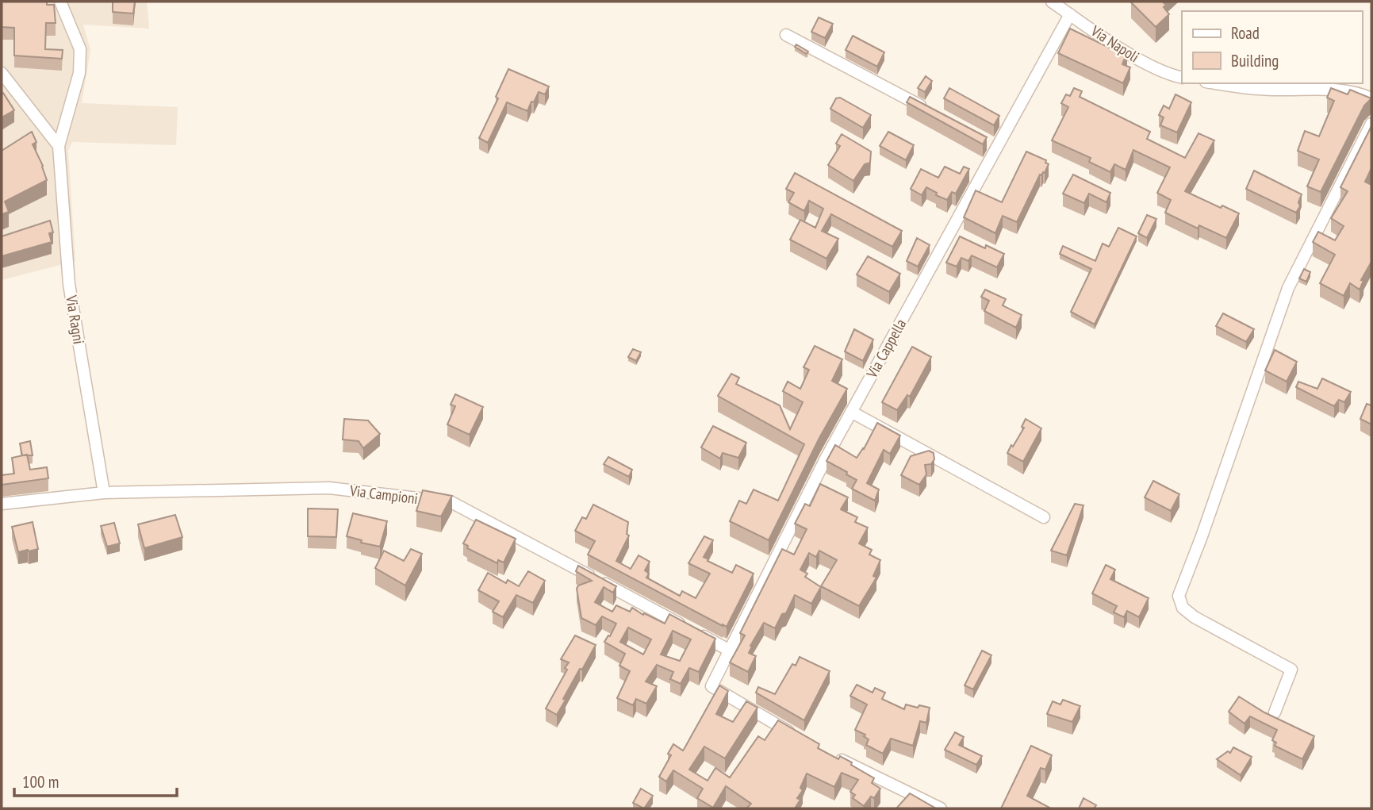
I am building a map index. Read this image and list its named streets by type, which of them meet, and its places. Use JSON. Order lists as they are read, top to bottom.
{
  "streets": {
    "street": [
      "Via Napoli",
      "Via Ragni",
      "Via Cappella",
      "Via Campioni"
    ]
  },
  "crossings": [
    ["Via Napoli", "Via Cappella"],
    ["Via Ragni", "Via Campioni"],
    ["Via Cappella", "Via Campioni"]
  ],
  "legend": ["Road", "Building"],
  "scale_bar": "100 m"
}
